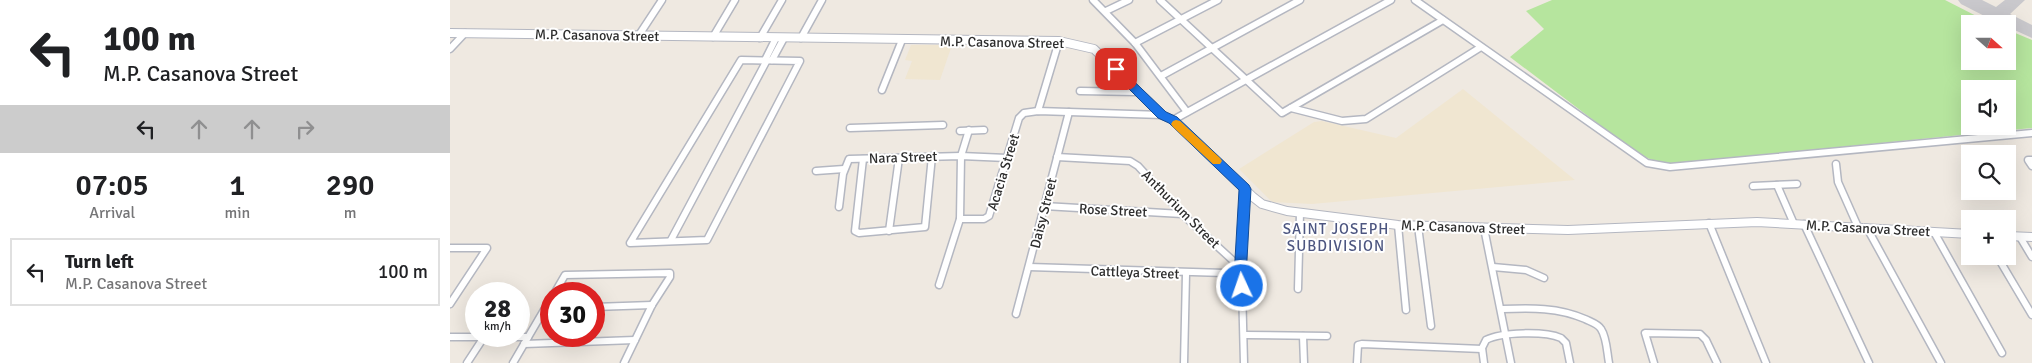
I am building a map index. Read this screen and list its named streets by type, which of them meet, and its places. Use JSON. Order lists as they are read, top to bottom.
{
  "streets": {
    "street": [
      "M.P. Casanova Street",
      "Nara Street",
      "Acacia Street",
      "Anthurium Street",
      "Rose Street",
      "Daisy Street",
      "Cattleya Street"
    ]
  },
  "crossings": [
    ["Nara Street", "Acacia Street"],
    ["Anthurium Street", "Rose Street"],
    ["Anthurium Street", "Daisy Street"],
    ["Rose Street", "Daisy Street"],
    ["Daisy Street", "Cattleya Street"]
  ],
  "districts": ["SAINT JOSEPH SUBDIVISION"],
  "north": "right",
  "page": {
    "turn": ["100 m", "M.P. Casanova Street"],
    "map_buttons": "+",
    "eta": [
      "07:05",
      "Arrival",
      "1",
      "min",
      "290",
      "m"
    ],
    "list": [
      {
        "name": "Turn left",
        "note": "M.P. Casanova Street",
        "value": "100 m"
      }
    ],
    "speed": "28 km/h",
    "limit": "30"
  }
}
